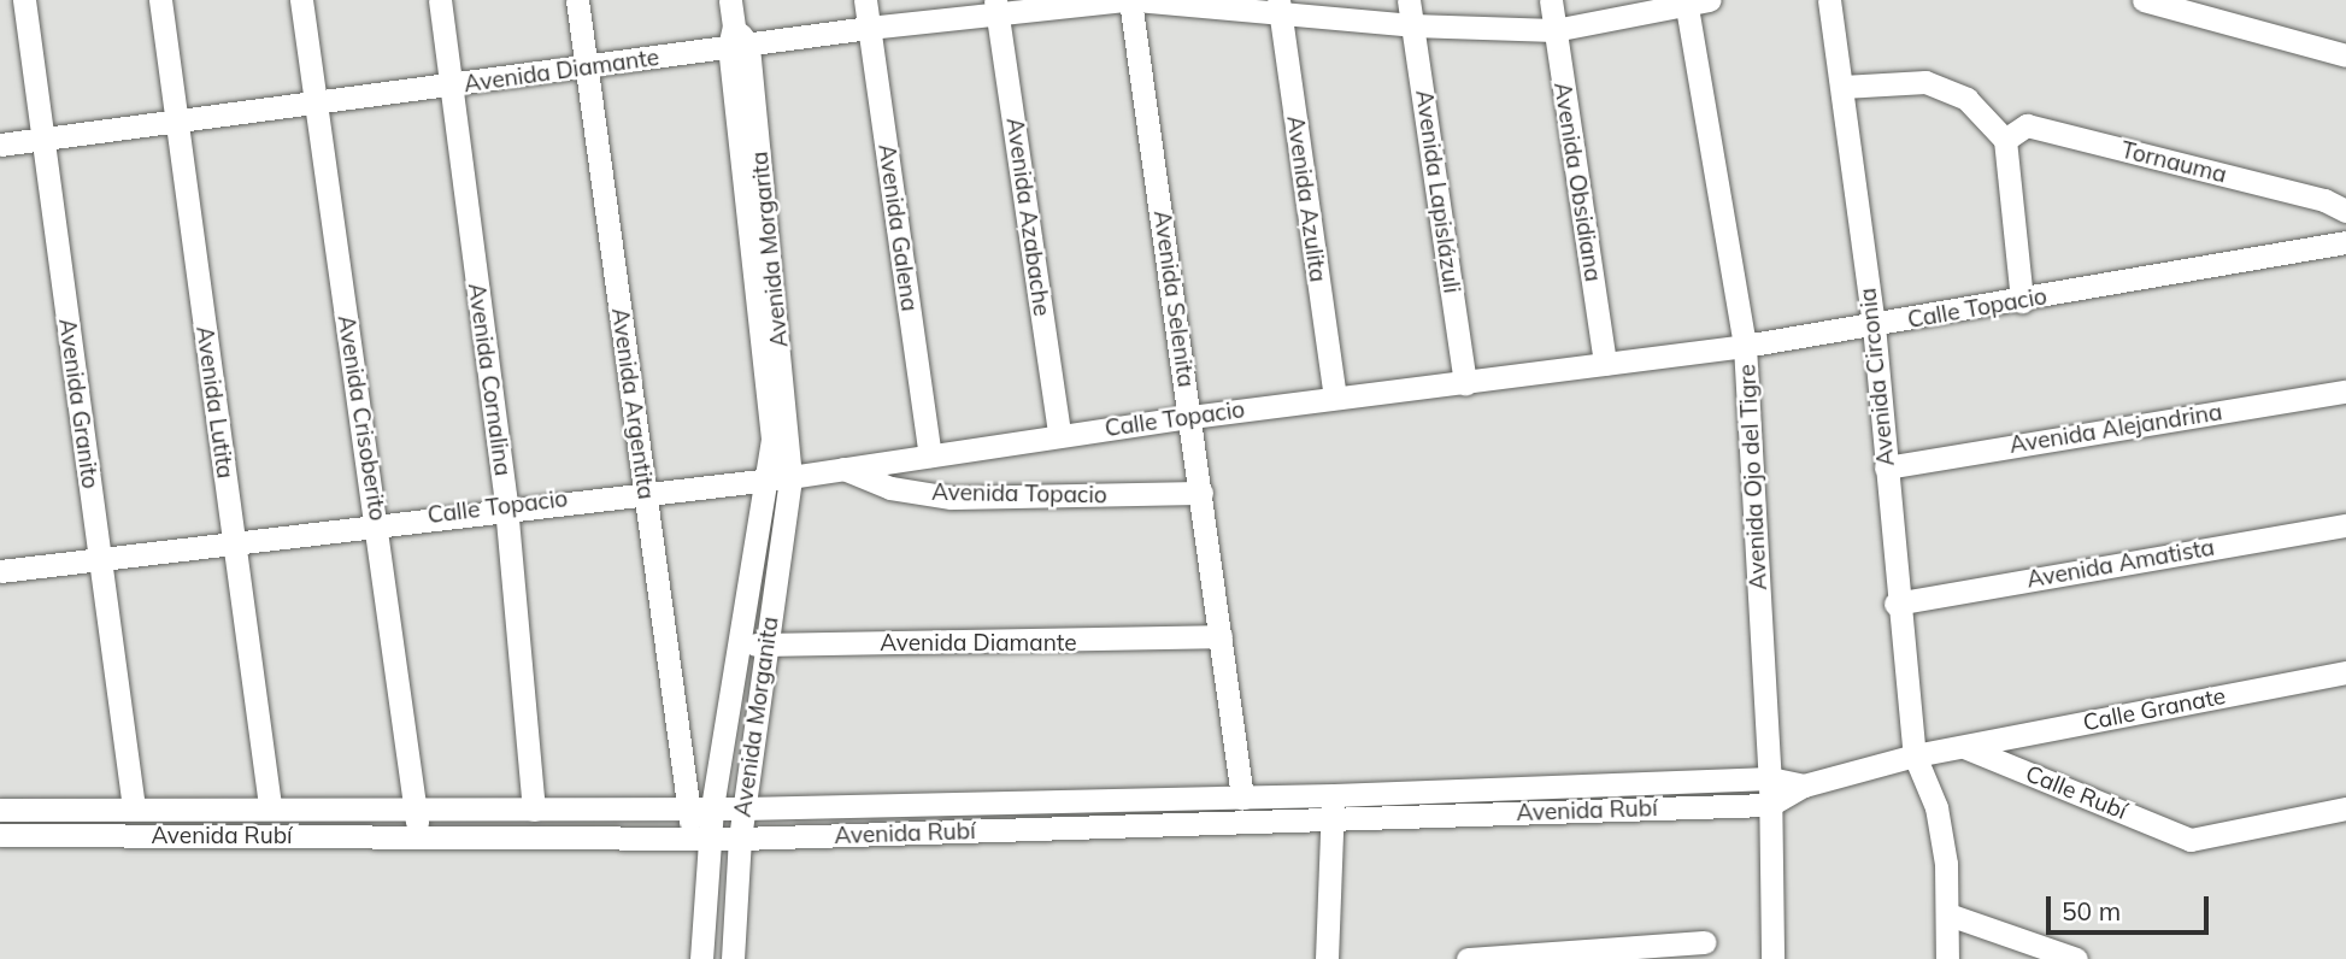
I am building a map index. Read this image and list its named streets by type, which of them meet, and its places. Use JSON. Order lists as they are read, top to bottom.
{
  "streets": {
    "street": [
      "Avenida Diamante",
      "Tornauma",
      "Avenida Obsidiana",
      "Avenida Lapislázuli",
      "Avenida Azulita",
      "Avenida Azabache",
      "Avenida Galena",
      "Avenida Morgarita",
      "Avenida Selenita",
      "Calle Topacio",
      "Avenida Circonia",
      "Avenida Cornalina",
      "Avenida Lutita",
      "Avenida Granito",
      "Avenida Argentita",
      "Avenida Crisoberito",
      "Avenida Alejandrina",
      "Avenida Ojo del Tigre",
      "Avenida Topacio",
      "Avenida Amatista",
      "Calle Granate",
      "Avenida Morganita",
      "Calle Rubí",
      "Avenida Rubí"
    ]
  },
  "crossings": [
    ["Avenida Diamante", "Avenida Obsidiana"],
    ["Avenida Diamante", "Avenida Lapislázuli"],
    ["Avenida Diamante", "Avenida Azulita"],
    ["Avenida Diamante", "Avenida Azabache"],
    ["Avenida Diamante", "Avenida Galena"],
    ["Avenida Diamante", "Avenida Morgarita"],
    ["Avenida Diamante", "Avenida Selenita"],
    ["Avenida Diamante", "Avenida Cornalina"],
    ["Avenida Diamante", "Avenida Lutita"],
    ["Avenida Diamante", "Avenida Granito"],
    ["Avenida Diamante", "Avenida Argentita"],
    ["Avenida Diamante", "Avenida Crisoberito"],
    ["Avenida Diamante", "Avenida Ojo del Tigre"],
    ["Avenida Diamante", "Avenida Morganita"],
    ["Avenida Obsidiana", "Calle Topacio"],
    ["Avenida Lapislázuli", "Calle Topacio"],
    ["Avenida Azulita", "Calle Topacio"],
    ["Avenida Azabache", "Calle Topacio"],
    ["Avenida Galena", "Calle Topacio"],
    ["Avenida Morgarita", "Calle Topacio"],
    ["Avenida Morgarita", "Avenida Morganita"],
    ["Avenida Selenita", "Calle Topacio"],
    ["Avenida Selenita", "Avenida Topacio"],
    ["Avenida Selenita", "Avenida Rubí"],
    ["Calle Topacio", "Avenida Circonia"],
    ["Calle Topacio", "Avenida Cornalina"],
    ["Calle Topacio", "Avenida Lutita"],
    ["Calle Topacio", "Avenida Granito"],
    ["Calle Topacio", "Avenida Argentita"],
    ["Calle Topacio", "Avenida Crisoberito"],
    ["Calle Topacio", "Avenida Ojo del Tigre"],
    ["Calle Topacio", "Avenida Topacio"],
    ["Calle Topacio", "Avenida Morganita"],
    ["Avenida Circonia", "Avenida Alejandrina"],
    ["Avenida Circonia", "Avenida Amatista"],
    ["Avenida Circonia", "Avenida Rubí"],
    ["Avenida Cornalina", "Avenida Rubí"],
    ["Avenida Lutita", "Avenida Rubí"],
    ["Avenida Granito", "Avenida Rubí"],
    ["Avenida Argentita", "Avenida Morganita"],
    ["Avenida Argentita", "Avenida Rubí"],
    ["Avenida Crisoberito", "Avenida Rubí"],
    ["Avenida Ojo del Tigre", "Avenida Rubí"],
    ["Calle Granate", "Calle Rubí"],
    ["Calle Granate", "Avenida Rubí"],
    ["Avenida Morganita", "Avenida Rubí"],
    ["Calle Rubí", "Avenida Rubí"]
  ],
  "scale_bar": "50 m"
}
